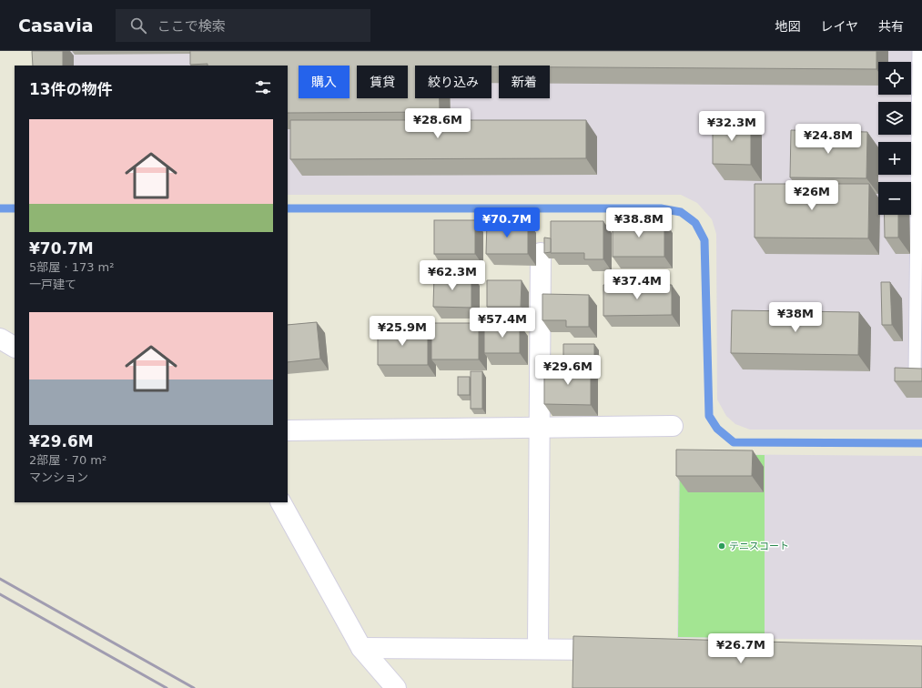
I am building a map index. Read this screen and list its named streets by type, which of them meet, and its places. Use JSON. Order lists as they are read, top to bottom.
{
  "places": ["テニスコート"],
  "page": {
    "header": "Casavia",
    "search": "ここで検索",
    "nav": ["地図", "レイヤ", "共有"],
    "map_buttons": ["+", "−"],
    "chip": [
      "購入",
      "賃貸",
      "絞り込み",
      "新着"
    ],
    "heading": "13件の物件",
    "price": [
      "¥28.6M",
      "¥32.3M",
      "¥24.8M",
      "¥26M",
      "¥70.7M",
      "¥38.8M",
      "¥62.3M",
      "¥37.4M",
      "¥38M",
      "¥57.4M",
      "¥25.9M",
      "¥29.6M",
      "¥26.7M"
    ],
    "list": [
      {
        "name": "¥70.7M",
        "note": "5部屋 · 173 m² · 一戸建て"
      },
      {
        "name": "¥29.6M",
        "note": "2部屋 · 70 m² · マンション"
      }
    ]
  }
}
